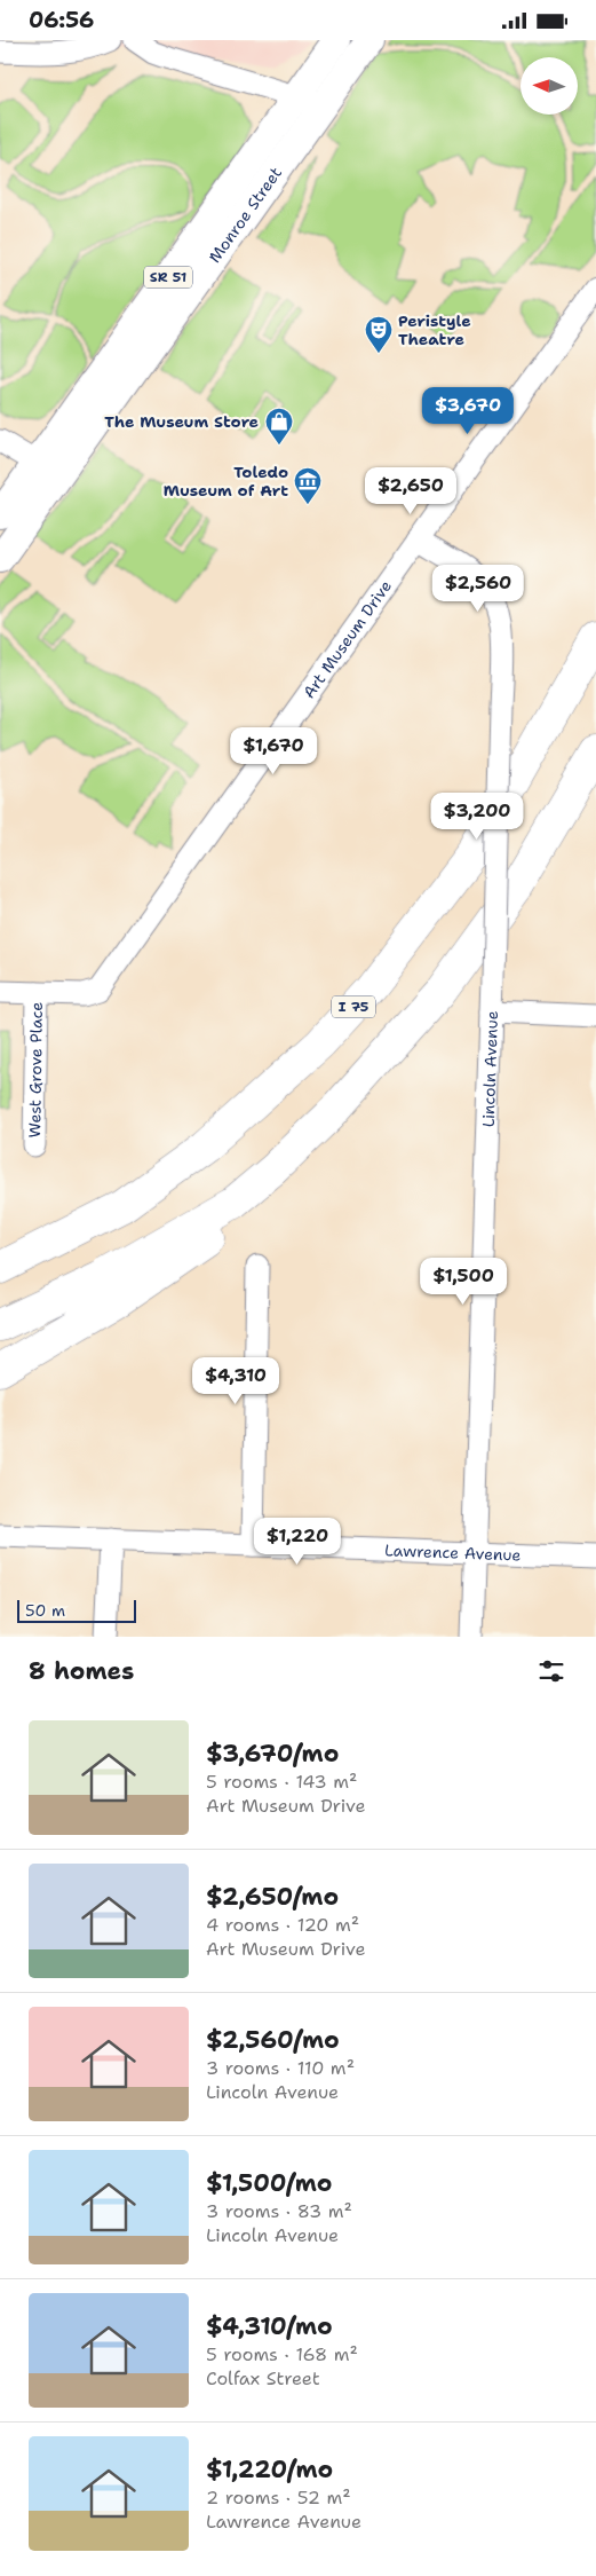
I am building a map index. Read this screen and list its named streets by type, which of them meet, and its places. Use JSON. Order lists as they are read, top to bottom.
{
  "streets": {
    "highway": ["I 75"],
    "main road": ["Monroe Street", "SR 51"],
    "street": [
      "Art Museum Drive",
      "West Grove Place",
      "Lincoln Avenue",
      "Lawrence Avenue"
    ]
  },
  "crossings": [
    ["Art Museum Drive", "West Grove Place"],
    ["Art Museum Drive", "Lincoln Avenue"],
    ["Lincoln Avenue", "Lawrence Avenue"]
  ],
  "places": {
    "theatre": ["Peristyle Theatre"],
    "shop": ["The Museum Store"],
    "museum": ["Toledo Museum of Art"]
  },
  "scale_bar": "50 m",
  "north": "left",
  "page": {
    "status": "06:56",
    "price": [
      "$3,670",
      "$2,650",
      "$2,560",
      "$1,670",
      "$3,200",
      "$1,500",
      "$4,310",
      "$1,220"
    ],
    "scale": "50 m",
    "heading": "8 homes",
    "list": [
      {
        "name": "$3,670/mo",
        "note": "5 rooms · 143 m² · Art Museum Drive"
      },
      {
        "name": "$2,650/mo",
        "note": "4 rooms · 120 m² · Art Museum Drive"
      },
      {
        "name": "$2,560/mo",
        "note": "3 rooms · 110 m² · Lincoln Avenue"
      },
      {
        "name": "$1,500/mo",
        "note": "3 rooms · 83 m² · Lincoln Avenue"
      },
      {
        "name": "$4,310/mo",
        "note": "5 rooms · 168 m² · Colfax Street"
      },
      {
        "name": "$1,220/mo",
        "note": "2 rooms · 52 m² · Lawrence Avenue"
      }
    ]
  }
}
